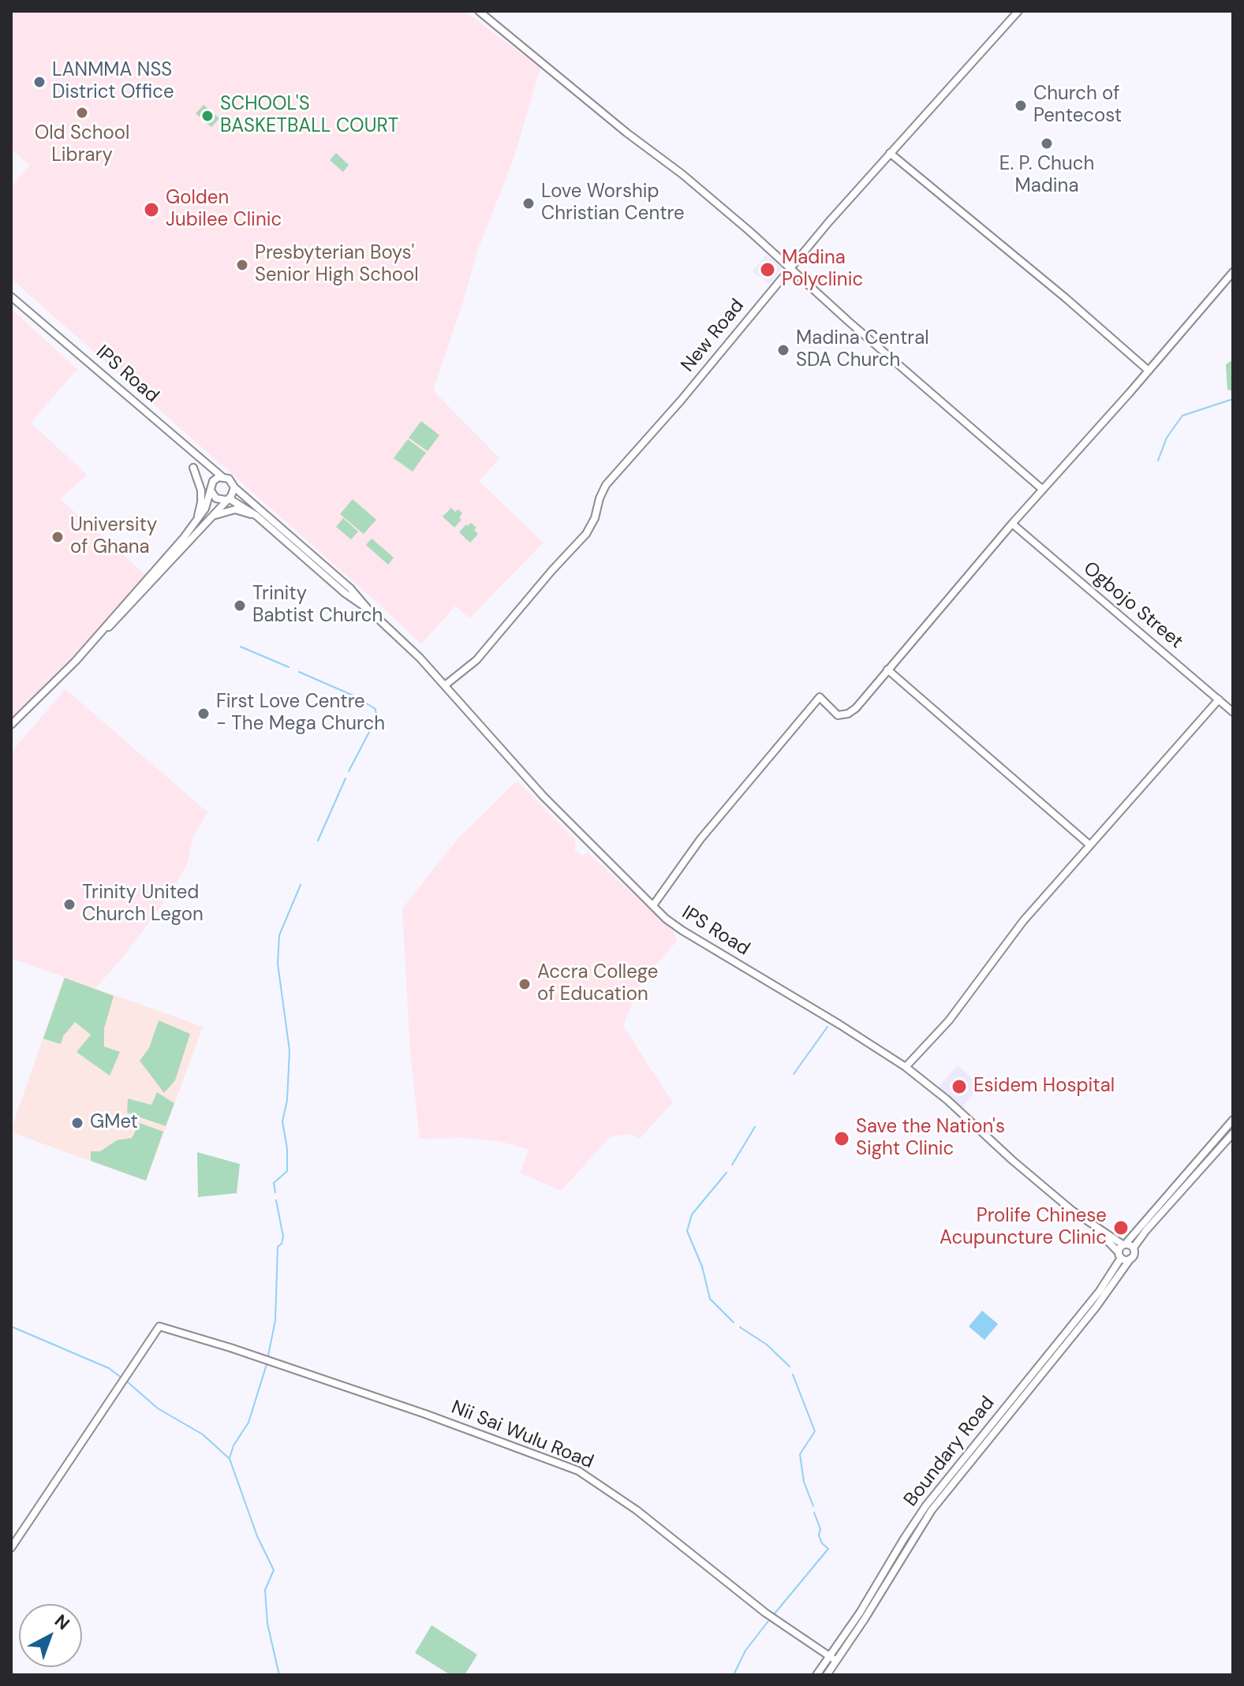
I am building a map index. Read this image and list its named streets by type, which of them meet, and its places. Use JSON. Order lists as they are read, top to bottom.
{
  "streets": {
    "street": [
      "New Road",
      "IPS Road",
      "Ogbojo Street",
      "Nii Sai Wulu Road",
      "Boundary Road"
    ]
  },
  "crossings": [
    ["New Road", "IPS Road"],
    ["IPS Road", "Boundary Road"],
    ["Nii Sai Wulu Road", "Boundary Road"]
  ],
  "places": [
    "LANMMA NSS District Office",
    "Church of Pentecost",
    "Old School Library",
    "SCHOOL'S BASKETBALL COURT",
    "E. P. Chuch Madina",
    "Love Worship Christian Centre",
    "Golden Jubilee Clinic",
    "Presbyterian Boys' Senior High School",
    "Madina Polyclinic",
    "Madina Central SDA Church",
    "University of Ghana",
    "Trinity Babtist Church",
    "First Love Centre - The Mega Church",
    "Trinity United Church Legon",
    "Accra College of Education",
    "Esidem Hospital",
    "GMet",
    "Save the Nation's Sight Clinic",
    "Prolife Chinese Acupuncture Clinic"
  ],
  "north": "top right"
}
